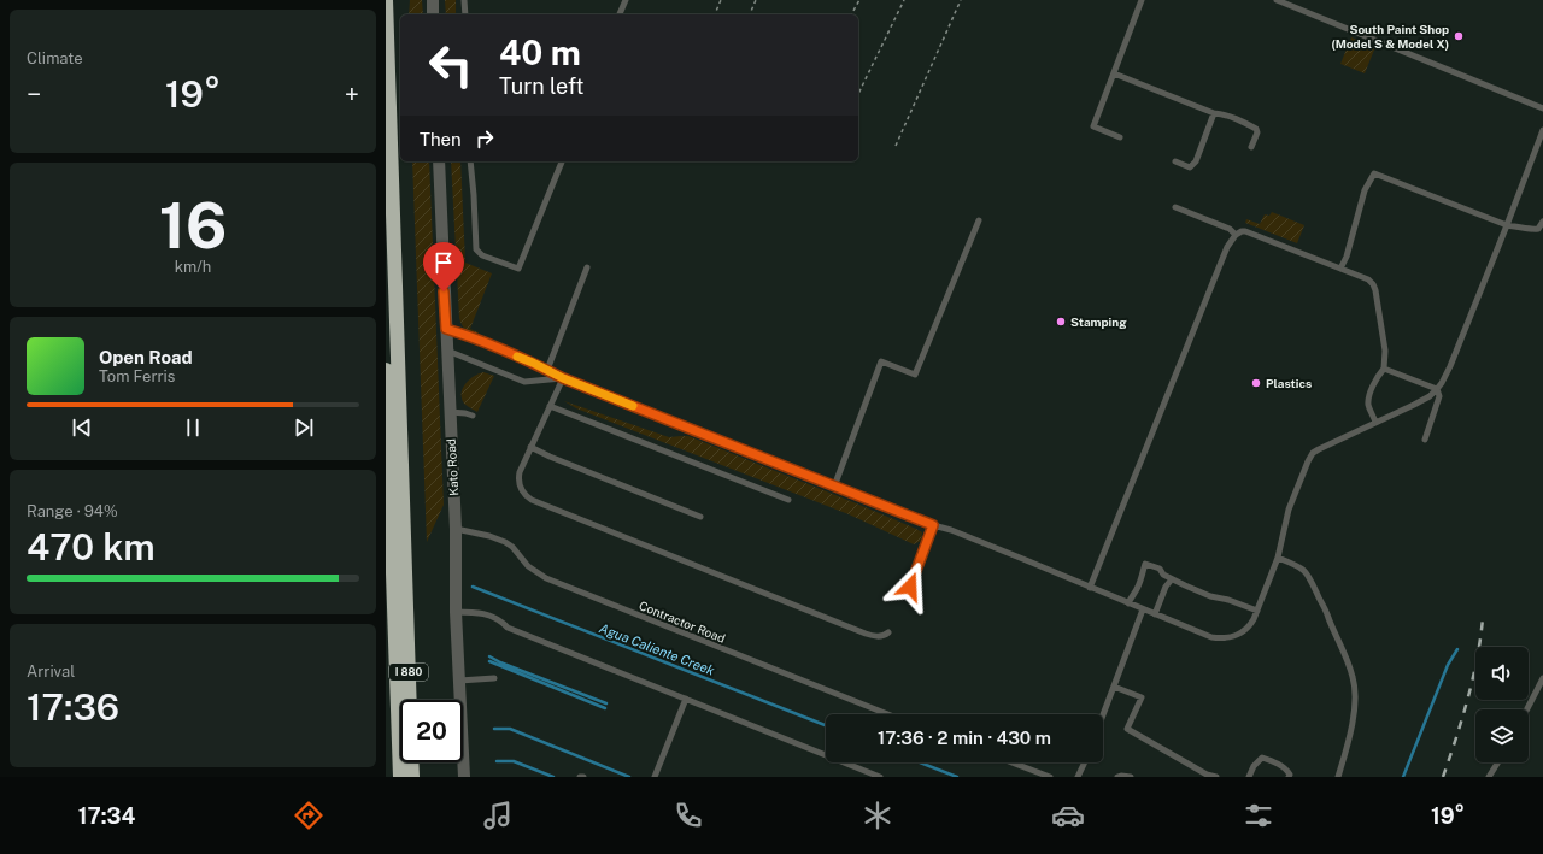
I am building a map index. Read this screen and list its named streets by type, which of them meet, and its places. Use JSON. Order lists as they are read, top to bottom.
{
  "streets": {
    "highway": ["I 880"],
    "street": ["Kato Road"],
    "lane": ["Contractor Road"]
  },
  "crossings": [
    ["Kato Road", "Contractor Road"]
  ],
  "water": ["Agua Caliente Creek"],
  "places": ["South Paint Shop (Model S & Model X)", "Stamping", "Plastics"],
  "page": {
    "tile": [
      "Climate",
      ["16", "km/h"],
      ["Range · 94%", "470 km"],
      ["Arrival", "17:36"]
    ],
    "turn": ["40 m", "Turn left"],
    "heat": ["−", "19°", "+"],
    "then": "Then",
    "song": ["Open Road", "Tom Ferris"],
    "limit": "20",
    "trip": "17:36 · 2 min · 430 m",
    "tabs": ["17:34", "19°"]
  }
}
